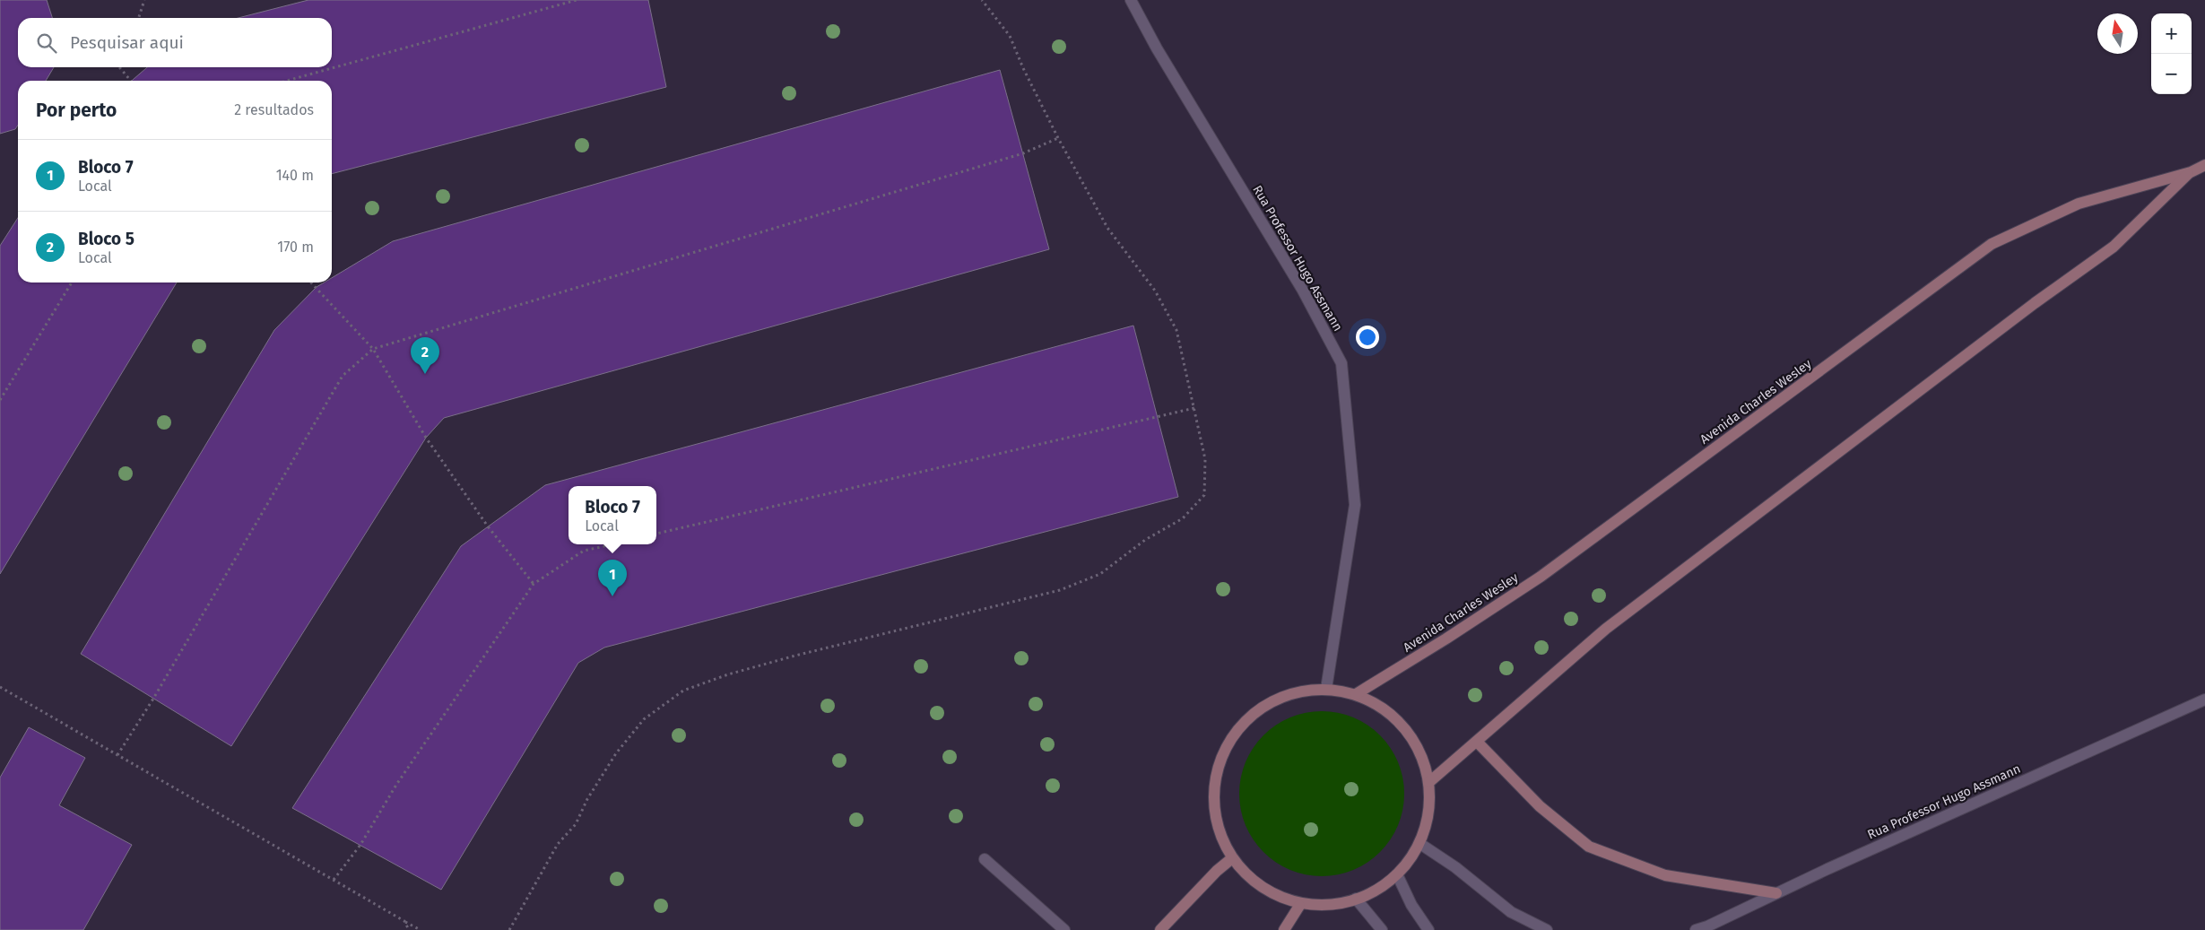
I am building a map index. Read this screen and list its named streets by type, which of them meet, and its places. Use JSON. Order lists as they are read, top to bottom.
{
  "streets": {
    "street": ["Rua Professor Hugo Assmann", "Avenida Charles Wesley"]
  },
  "north": "top",
  "page": {
    "map_buttons": ["+", "−"],
    "search": "Pesquisar aqui",
    "heading": ["Por perto", "2 resultados"],
    "list": [
      {
        "mark": "1",
        "name": "Bloco 7",
        "note": "Local",
        "value": "140 m"
      },
      {
        "mark": "2",
        "name": "Bloco 5",
        "note": "Local",
        "value": "170 m"
      }
    ],
    "pins": ["2", "1"],
    "popup": ["Bloco 7", "Local"]
  }
}
